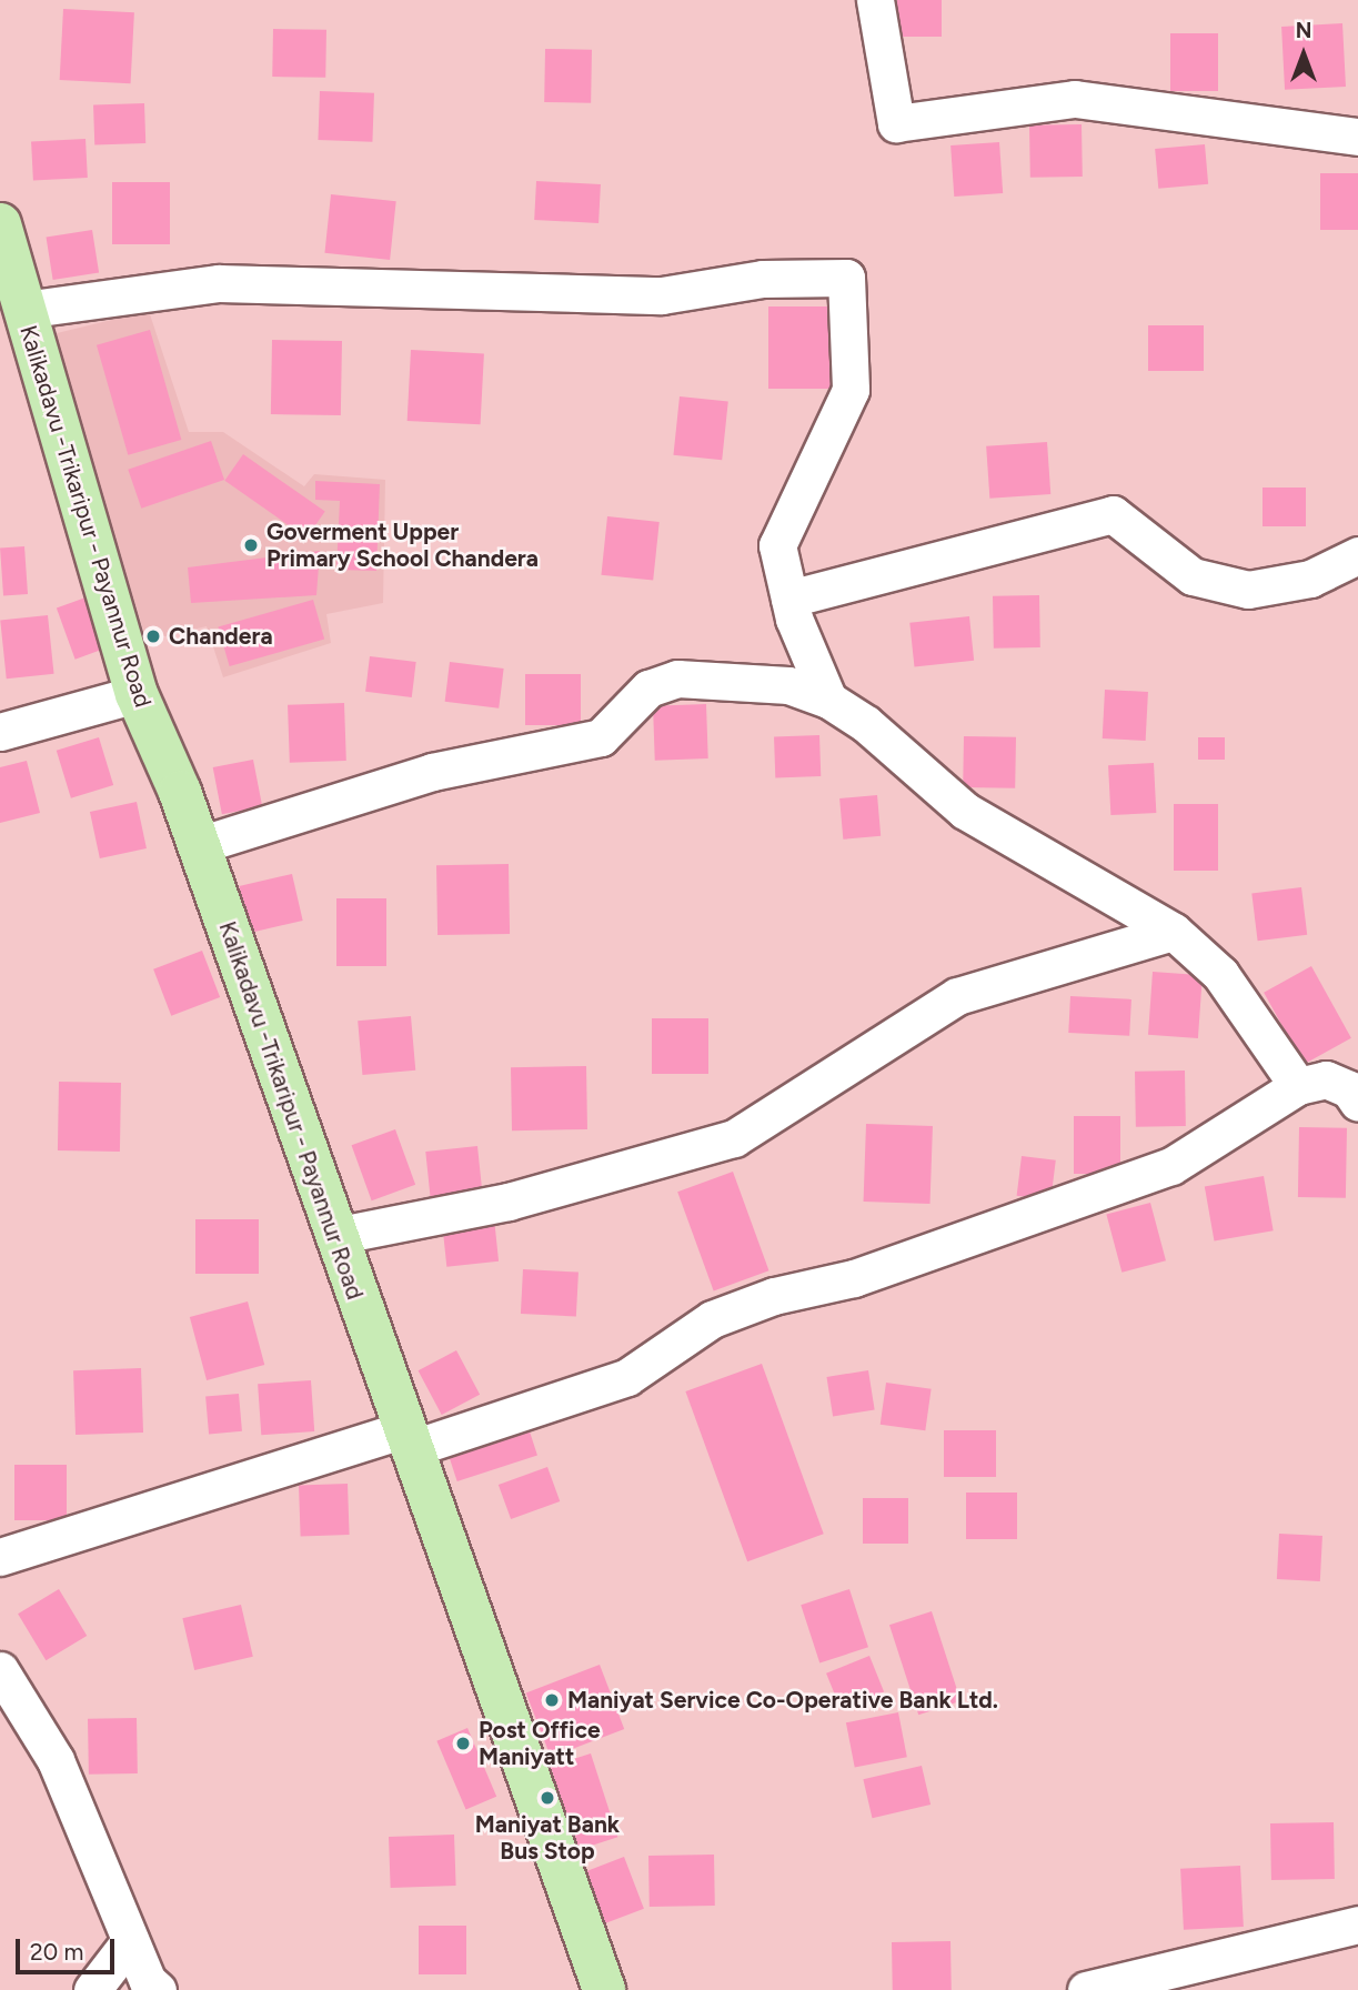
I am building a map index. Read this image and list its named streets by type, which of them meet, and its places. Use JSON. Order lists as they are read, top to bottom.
{
  "streets": {
    "main road": ["Kalikadavu -Trikaripur - Payannur Road"]
  },
  "places": [
    "Goverment Upper Primary School Chandera",
    "Chandera",
    "Maniyat Service Co-Operative Bank Ltd.",
    "Post Office Maniyatt",
    "Maniyat Bank Bus Stop"
  ],
  "scale_bar": "20 m",
  "north": "top"
}
